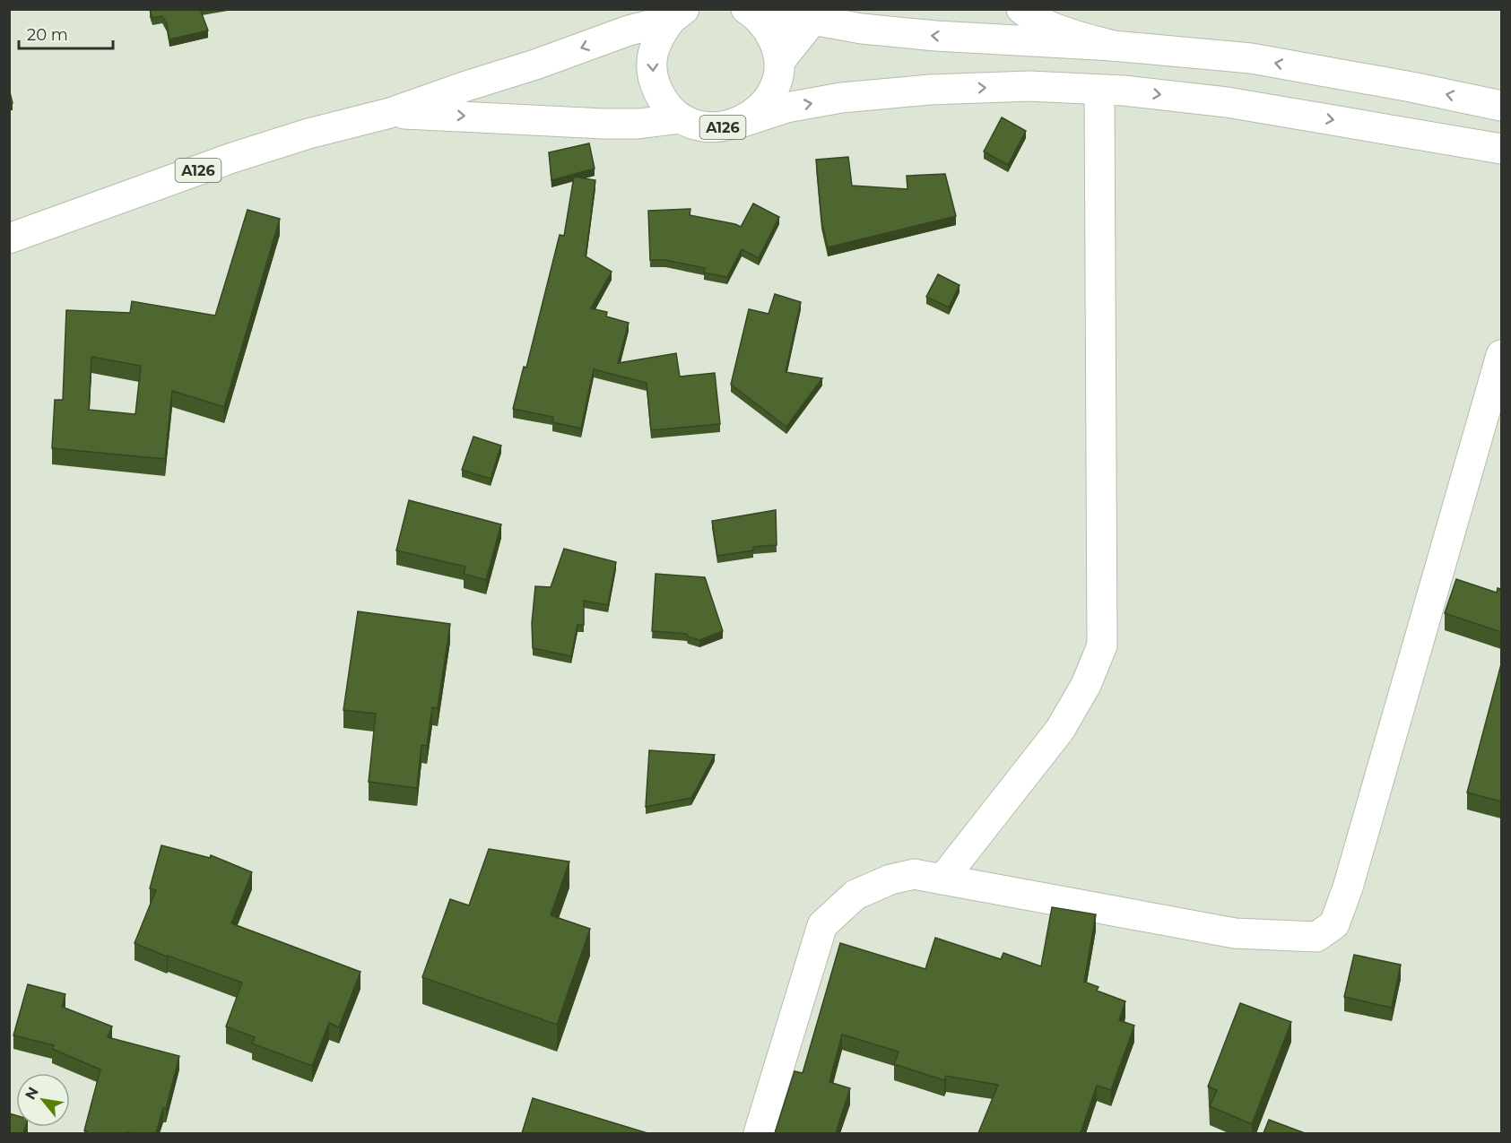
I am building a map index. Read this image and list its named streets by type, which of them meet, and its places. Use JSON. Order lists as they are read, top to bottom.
{
  "streets": {
    "main road": ["A126"]
  },
  "scale_bar": "20 m",
  "north": "top left"
}
